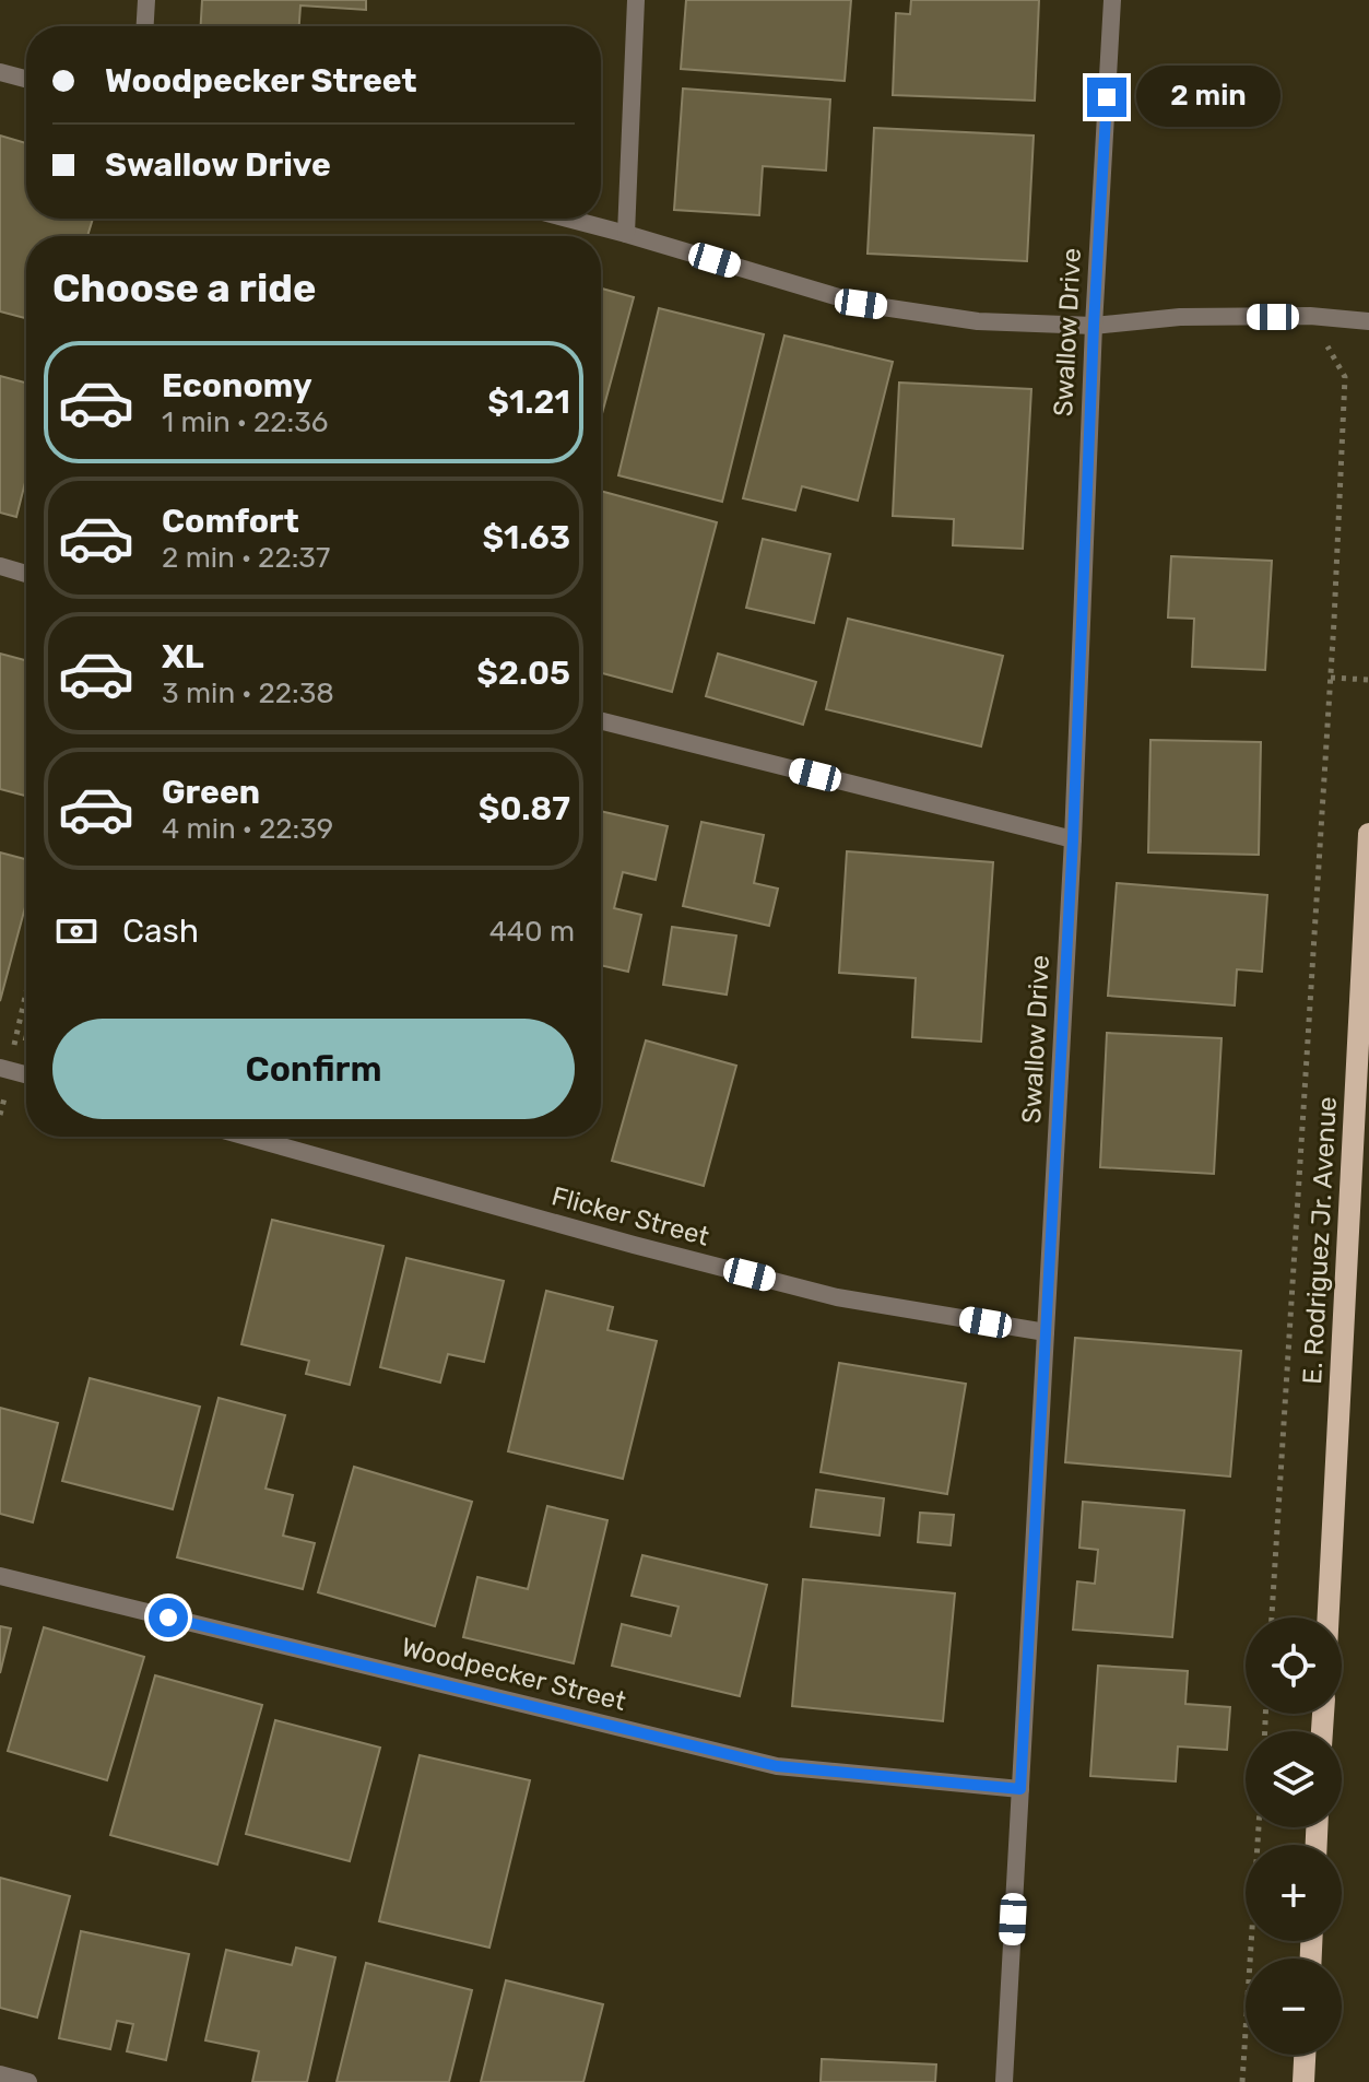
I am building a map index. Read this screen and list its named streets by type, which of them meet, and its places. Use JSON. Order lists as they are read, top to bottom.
{
  "streets": {
    "main road": ["E. Rodriguez Jr. Avenue"],
    "street": ["Swallow Drive", "Flicker Street", "Woodpecker Street"]
  },
  "crossings": [
    ["Swallow Drive", "Flicker Street"],
    ["Swallow Drive", "Woodpecker Street"]
  ],
  "page": {
    "banner": ["Woodpecker Street", "Swallow Drive"],
    "bubble": "2 min",
    "heading": "Choose a ride",
    "list": [
      {
        "name": "Economy",
        "note": "1 min · 22:36",
        "value": "$1.21"
      },
      {
        "name": "Comfort",
        "note": "2 min · 22:37",
        "value": "$1.63"
      },
      {
        "name": "XL",
        "note": "3 min · 22:38",
        "value": "$2.05"
      },
      {
        "name": "Green",
        "note": "4 min · 22:39",
        "value": "$0.87"
      }
    ],
    "pay": ["Cash", "440 m"],
    "buttons": "Confirm",
    "map_buttons": ["+", "−"]
  }
}
